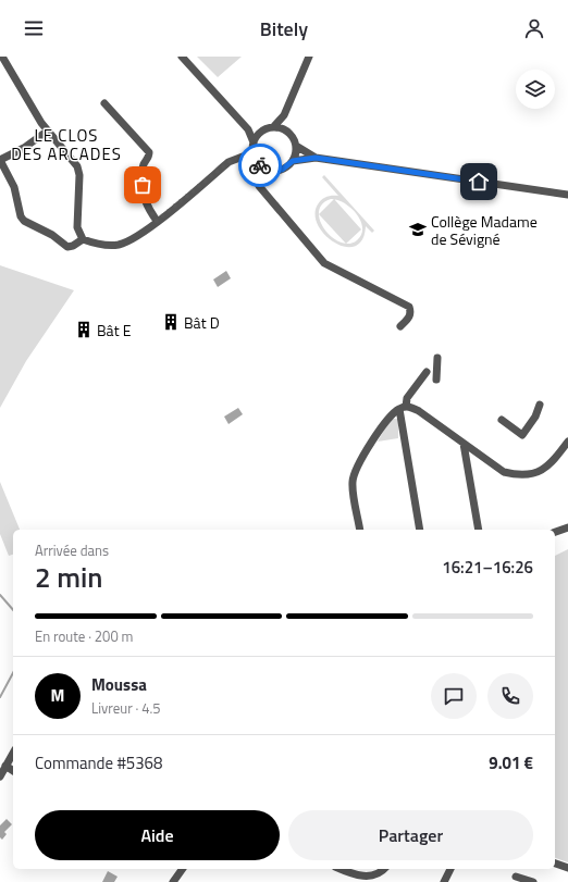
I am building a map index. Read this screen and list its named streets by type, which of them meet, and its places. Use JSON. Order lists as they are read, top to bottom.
{
  "districts": ["LE CLOS DES ARCADES"],
  "places": {
    "school or university": ["Collège Madame de Sévigné"],
    "building": ["Bât D", "Bât E"]
  },
  "page": {
    "header": "Bitely",
    "heading": ["2 min", "Arrivée dans", "16:21–16:26"],
    "panel": [
      "Moussa",
      "Livreur · 4.5",
      "Commande #5368",
      "9.01 €"
    ],
    "bar": "En route · 200 m",
    "round": "M",
    "buttons": ["Aide", "Partager"]
  }
}
